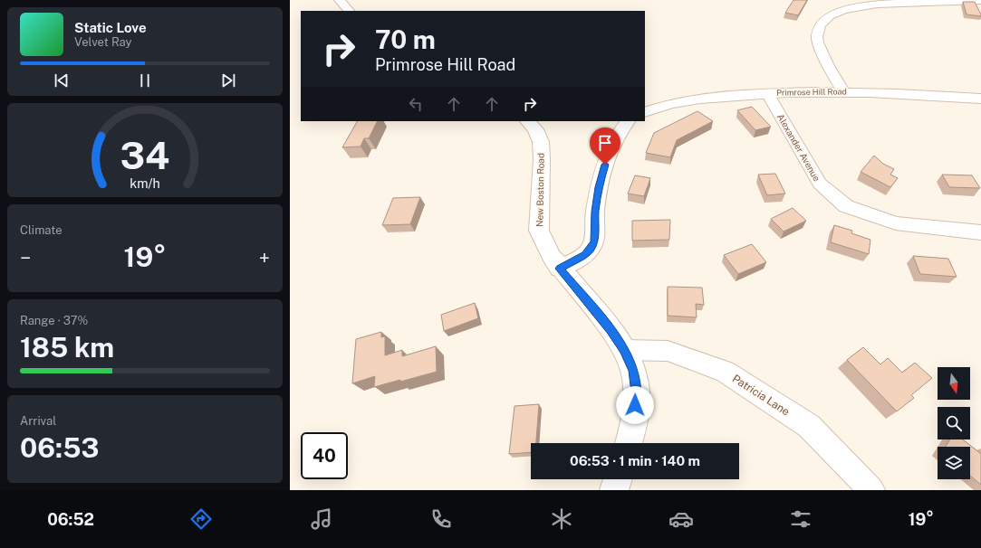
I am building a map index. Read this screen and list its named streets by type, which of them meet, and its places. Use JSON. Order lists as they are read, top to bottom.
{
  "streets": {
    "street": [
      "Primrose Hill Road",
      "Alexander Avenue",
      "New Boston Road",
      "Patricia Lane"
    ]
  },
  "crossings": [
    ["Primrose Hill Road", "Alexander Avenue"],
    ["New Boston Road", "Patricia Lane"]
  ],
  "north": "bottom",
  "page": {
    "turn": ["70 m", "Primrose Hill Road"],
    "song": ["Static Love", "Velvet Ray"],
    "tile": [
      "Climate",
      ["Range · 37%", "185 km"],
      ["Arrival", "06:53"]
    ],
    "heat": ["−", "19°", "+"],
    "limit": "40",
    "trip": "06:53 · 1 min · 140 m",
    "tabs": ["06:52", "19°"],
    "gauge": ["34", "km/h"]
  }
}
